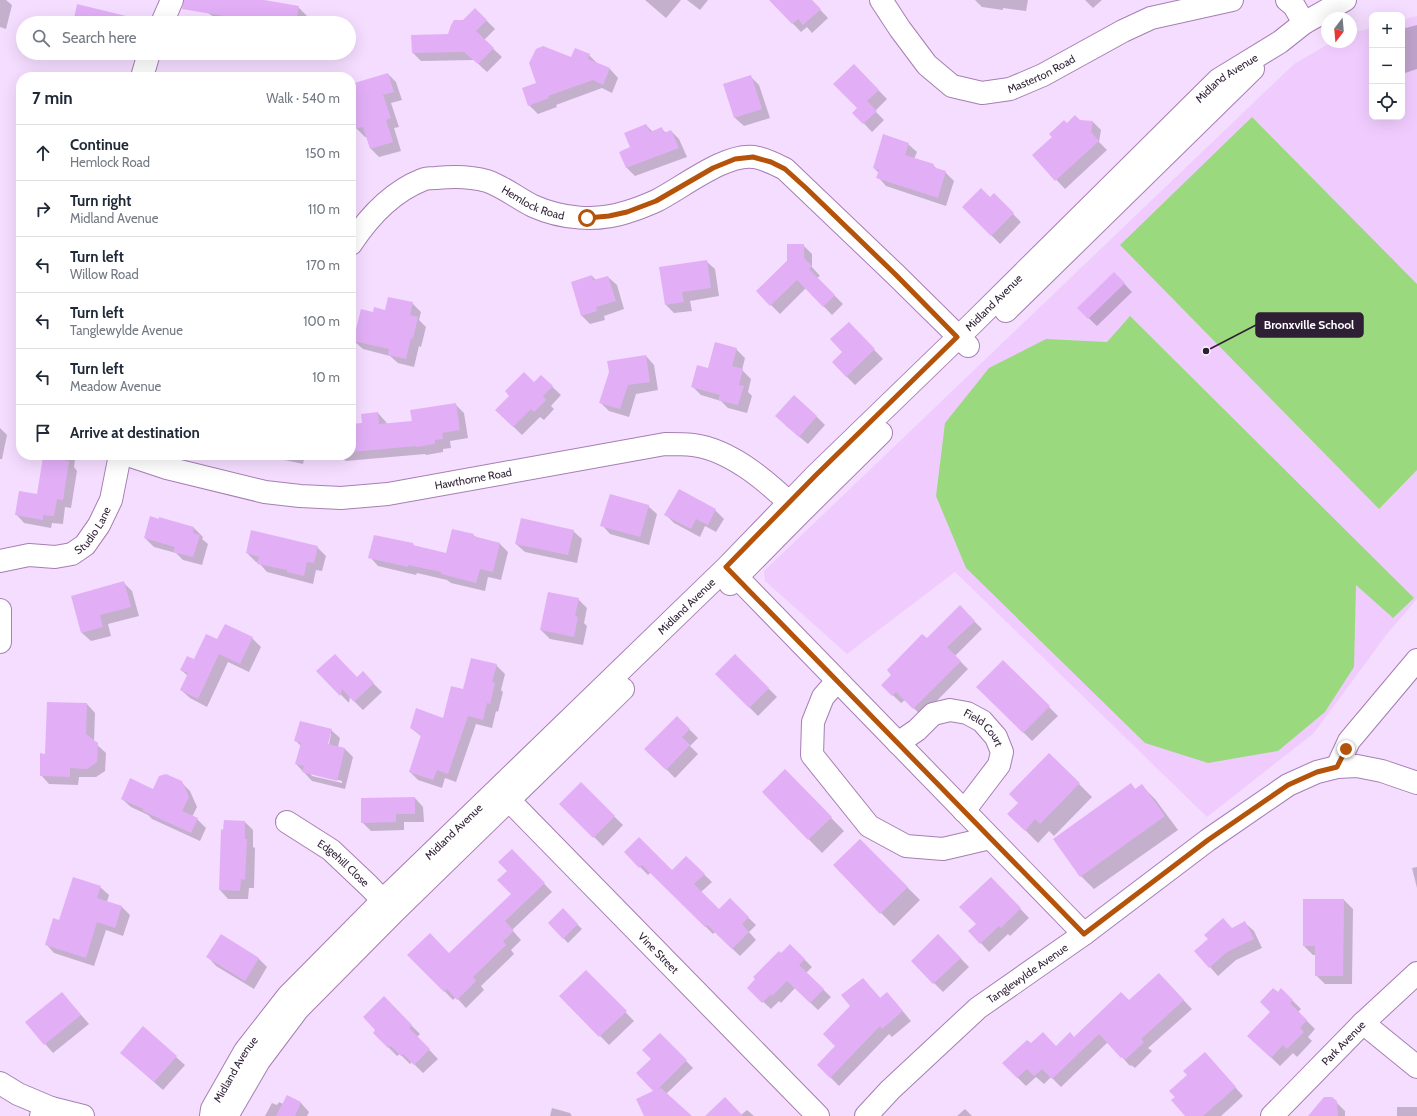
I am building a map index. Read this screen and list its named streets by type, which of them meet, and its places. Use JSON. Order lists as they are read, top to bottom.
{
  "streets": {
    "street": [
      "Masterton Road",
      "Midland Avenue",
      "Hemlock Road",
      "Hawthorne Road",
      "Studio Lane",
      "Field Court",
      "Edgehill Close",
      "Vine Street",
      "Tanglewylde Avenue",
      "Park Avenue"
    ]
  },
  "crossings": [
    ["Midland Avenue", "Hemlock Road"],
    ["Midland Avenue", "Hawthorne Road"],
    ["Midland Avenue", "Edgehill Close"],
    ["Midland Avenue", "Vine Street"]
  ],
  "places": ["Bronxville School"],
  "north": "bottom",
  "page": {
    "map_buttons": ["+", "−"],
    "search": "Search here",
    "heading": ["7 min", "Walk · 540 m"],
    "list": [
      ["Continue", "Hemlock Road", "150 m"],
      ["Turn right", "Midland Avenue", "110 m"],
      ["Turn left", "Willow Road", "170 m"],
      ["Turn left", "Tanglewylde Avenue", "100 m"],
      ["Turn left", "Meadow Avenue", "10 m"],
      "Arrive at destination"
    ]
  }
}
